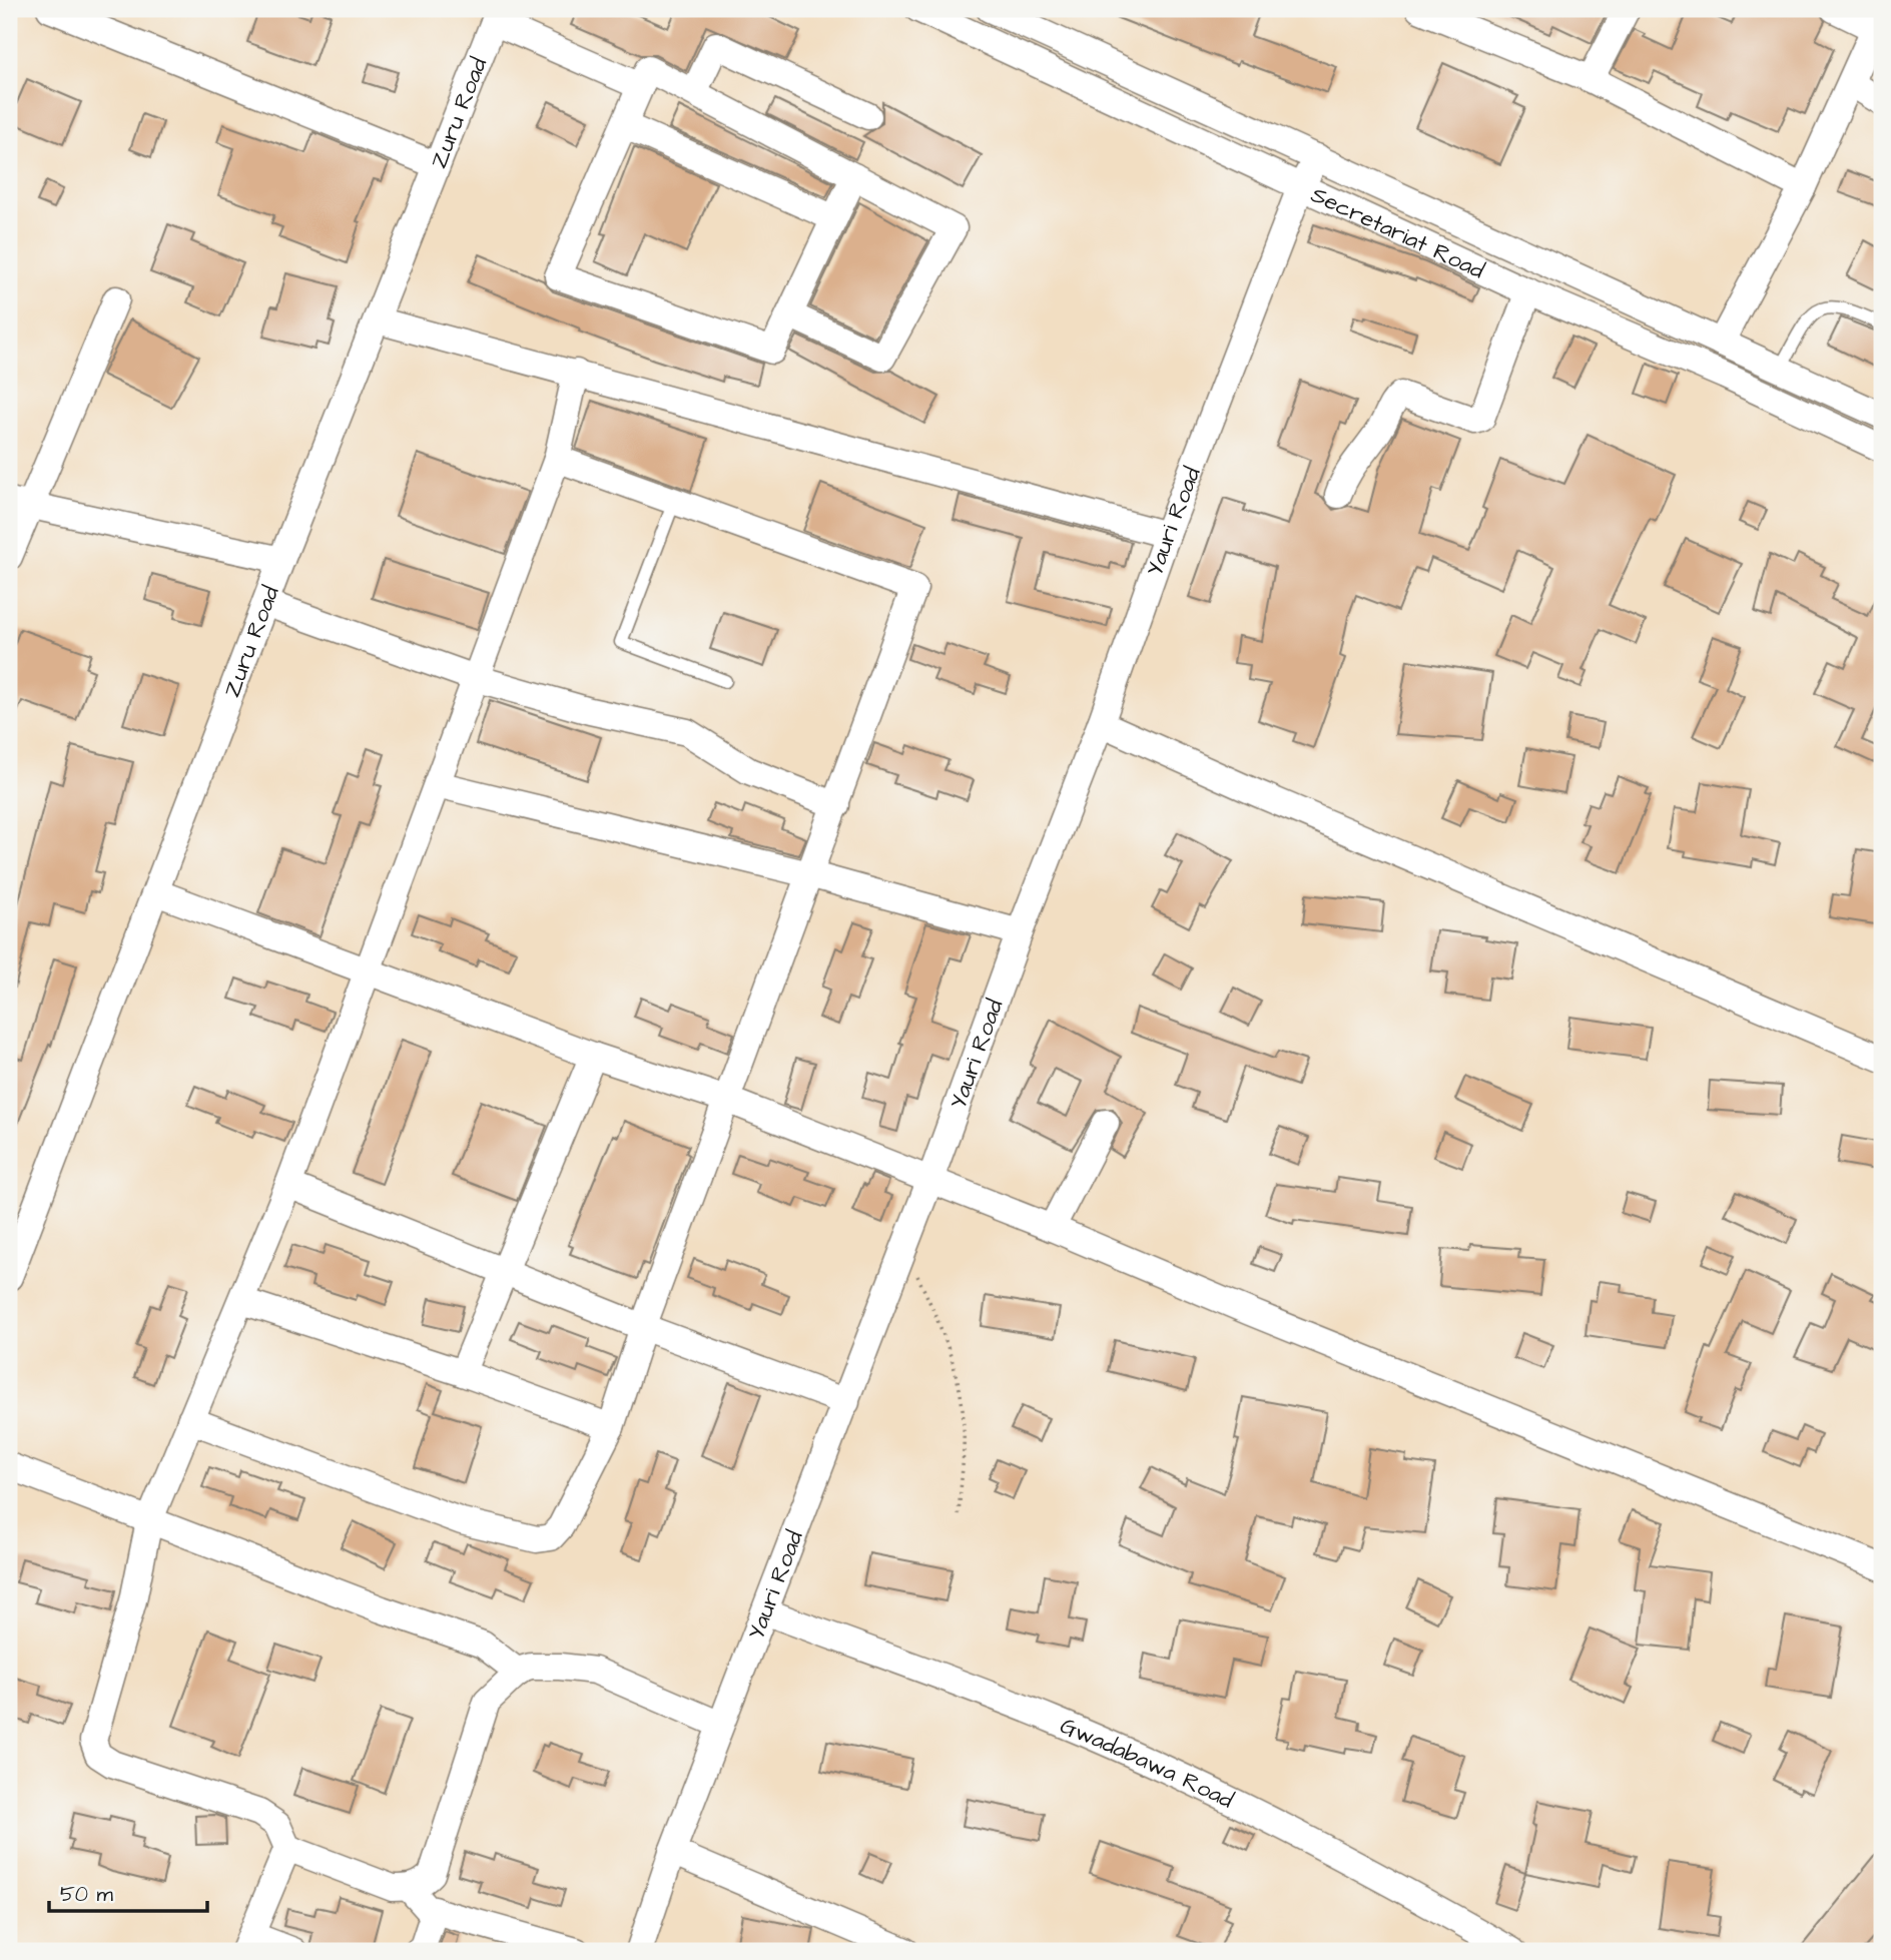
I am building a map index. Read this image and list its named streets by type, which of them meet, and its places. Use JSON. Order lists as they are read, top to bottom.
{
  "streets": {
    "street": [
      "Zuru Road",
      "Secretariat Road",
      "Yauri Road",
      "Gwadabawa Road"
    ]
  },
  "crossings": [
    ["Secretariat Road", "Yauri Road"],
    ["Yauri Road", "Gwadabawa Road"]
  ],
  "scale_bar": "50 m"
}
